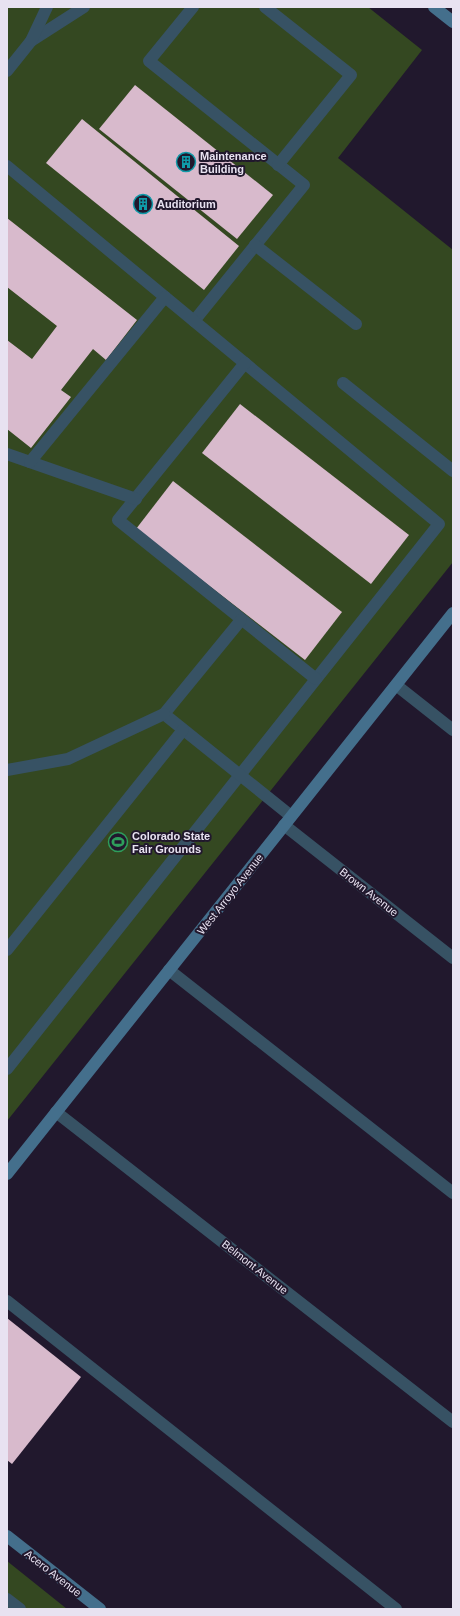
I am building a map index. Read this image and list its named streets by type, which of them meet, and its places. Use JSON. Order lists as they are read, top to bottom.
{
  "streets": {
    "street": [
      "Brown Avenue",
      "West Arroyo Avenue",
      "Belmont Avenue",
      "Acero Avenue"
    ]
  },
  "crossings": [
    ["Brown Avenue", "West Arroyo Avenue"],
    ["West Arroyo Avenue", "Belmont Avenue"]
  ],
  "places": {
    "building": ["Maintenance Building", "Auditorium"],
    "sports": ["Colorado State Fair Grounds"]
  }
}
